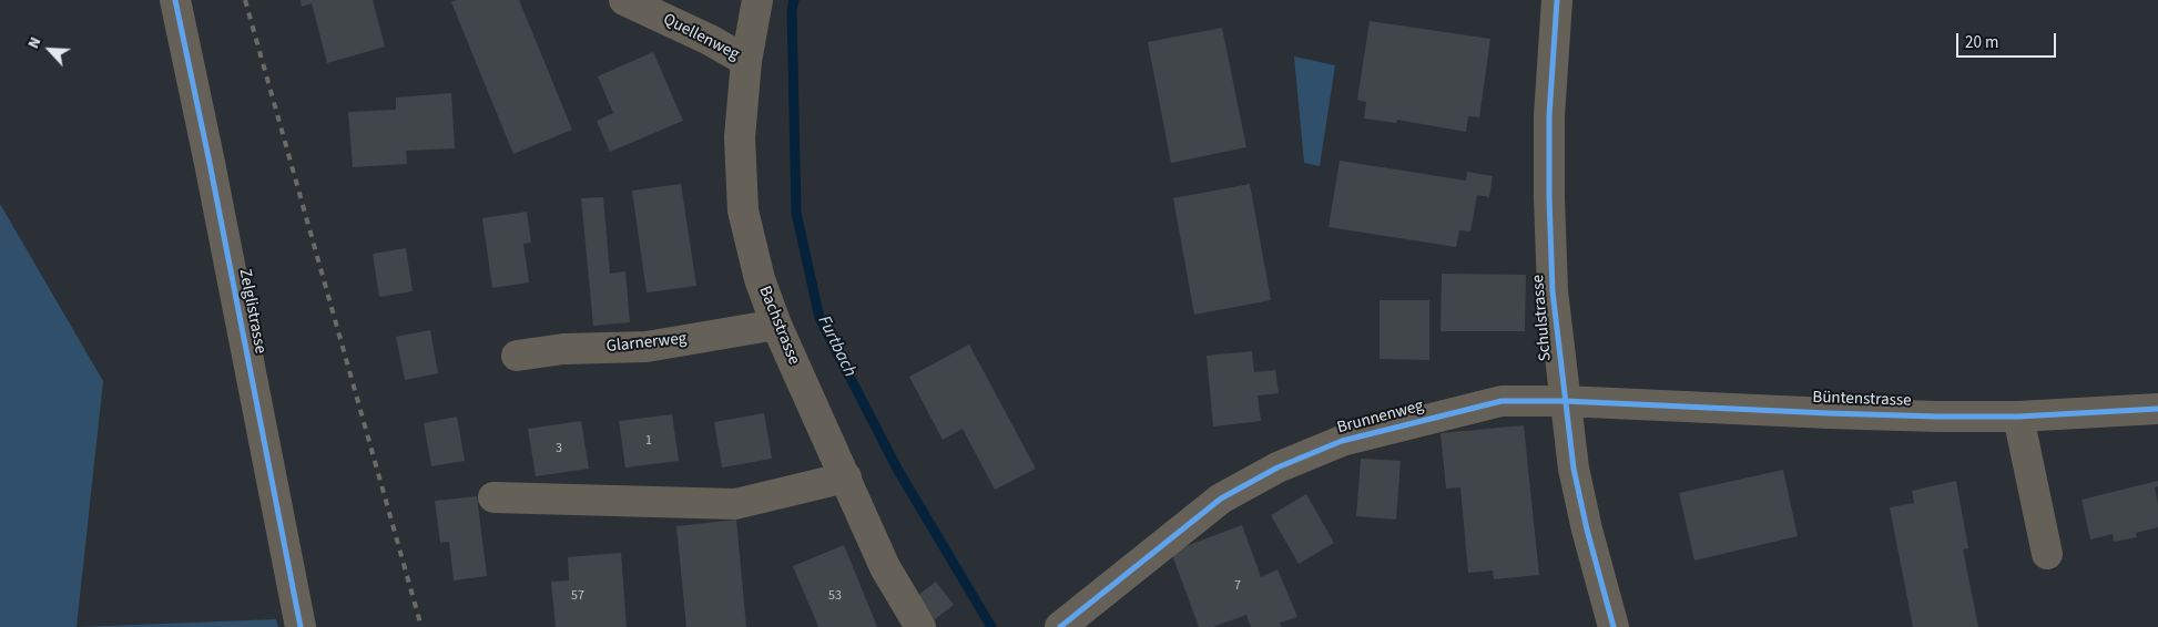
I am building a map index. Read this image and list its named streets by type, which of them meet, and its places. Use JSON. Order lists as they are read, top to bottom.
{
  "streets": {
    "street": [
      "Quellenweg",
      "Zelglistrasse",
      "Schulstrasse",
      "Bachstrasse",
      "Glarnerweg",
      "Büntenstrasse",
      "Brunnenweg"
    ]
  },
  "crossings": [
    ["Quellenweg", "Bachstrasse"],
    ["Schulstrasse", "Büntenstrasse"],
    ["Schulstrasse", "Brunnenweg"],
    ["Bachstrasse", "Glarnerweg"],
    ["Büntenstrasse", "Brunnenweg"]
  ],
  "water": ["Furtbach"],
  "house_numbers": [
    "1",
    "3",
    "7",
    "57",
    "53"
  ],
  "scale_bar": "20 m",
  "north": "top left"
}
